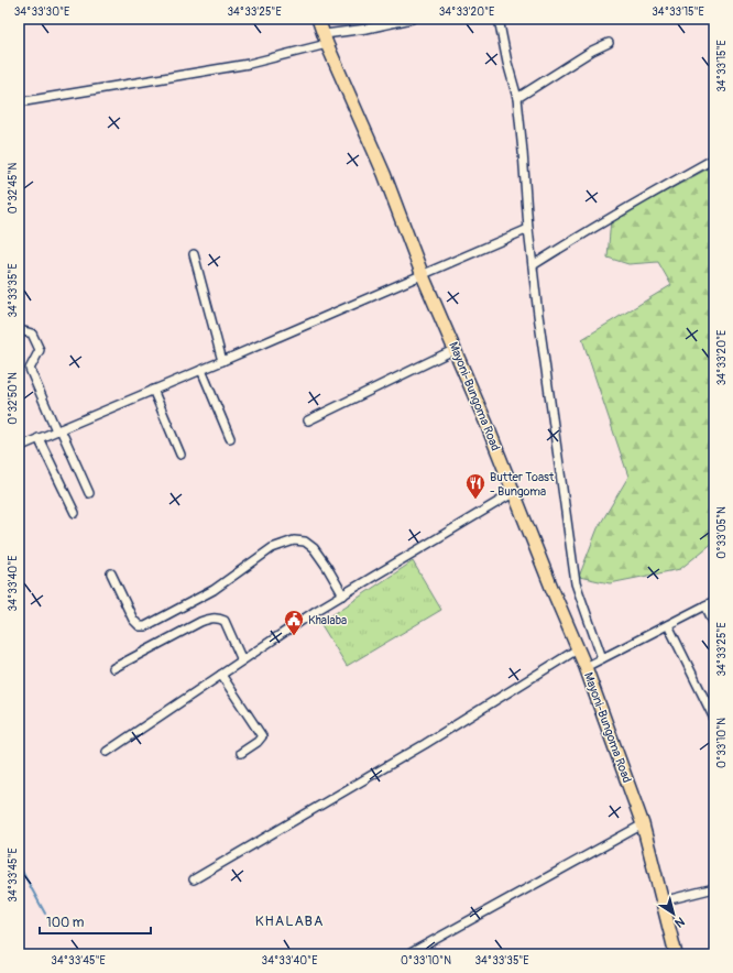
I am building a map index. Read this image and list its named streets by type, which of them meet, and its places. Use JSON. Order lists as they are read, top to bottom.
{
  "streets": {
    "main road": ["Mayoni-Bungoma Road"]
  },
  "districts": ["KHALABA"],
  "places": {
    "restaurant": ["Butter Toast - Bungoma"],
    "public building": ["Khalaba"]
  },
  "scale_bar": "100 m",
  "north": "bottom right",
  "coordinates": [
    "34°33'30\"E",
    "34°33'25\"E",
    "34°33'20\"E",
    "34°33'15\"E",
    "0°32'45\"N",
    "34°33'35\"E",
    "0°32'50\"N",
    "0°33'05\"N",
    "34°33'40\"E",
    "0°33'10\"N",
    "34°33'45\"E"
  ]
}
